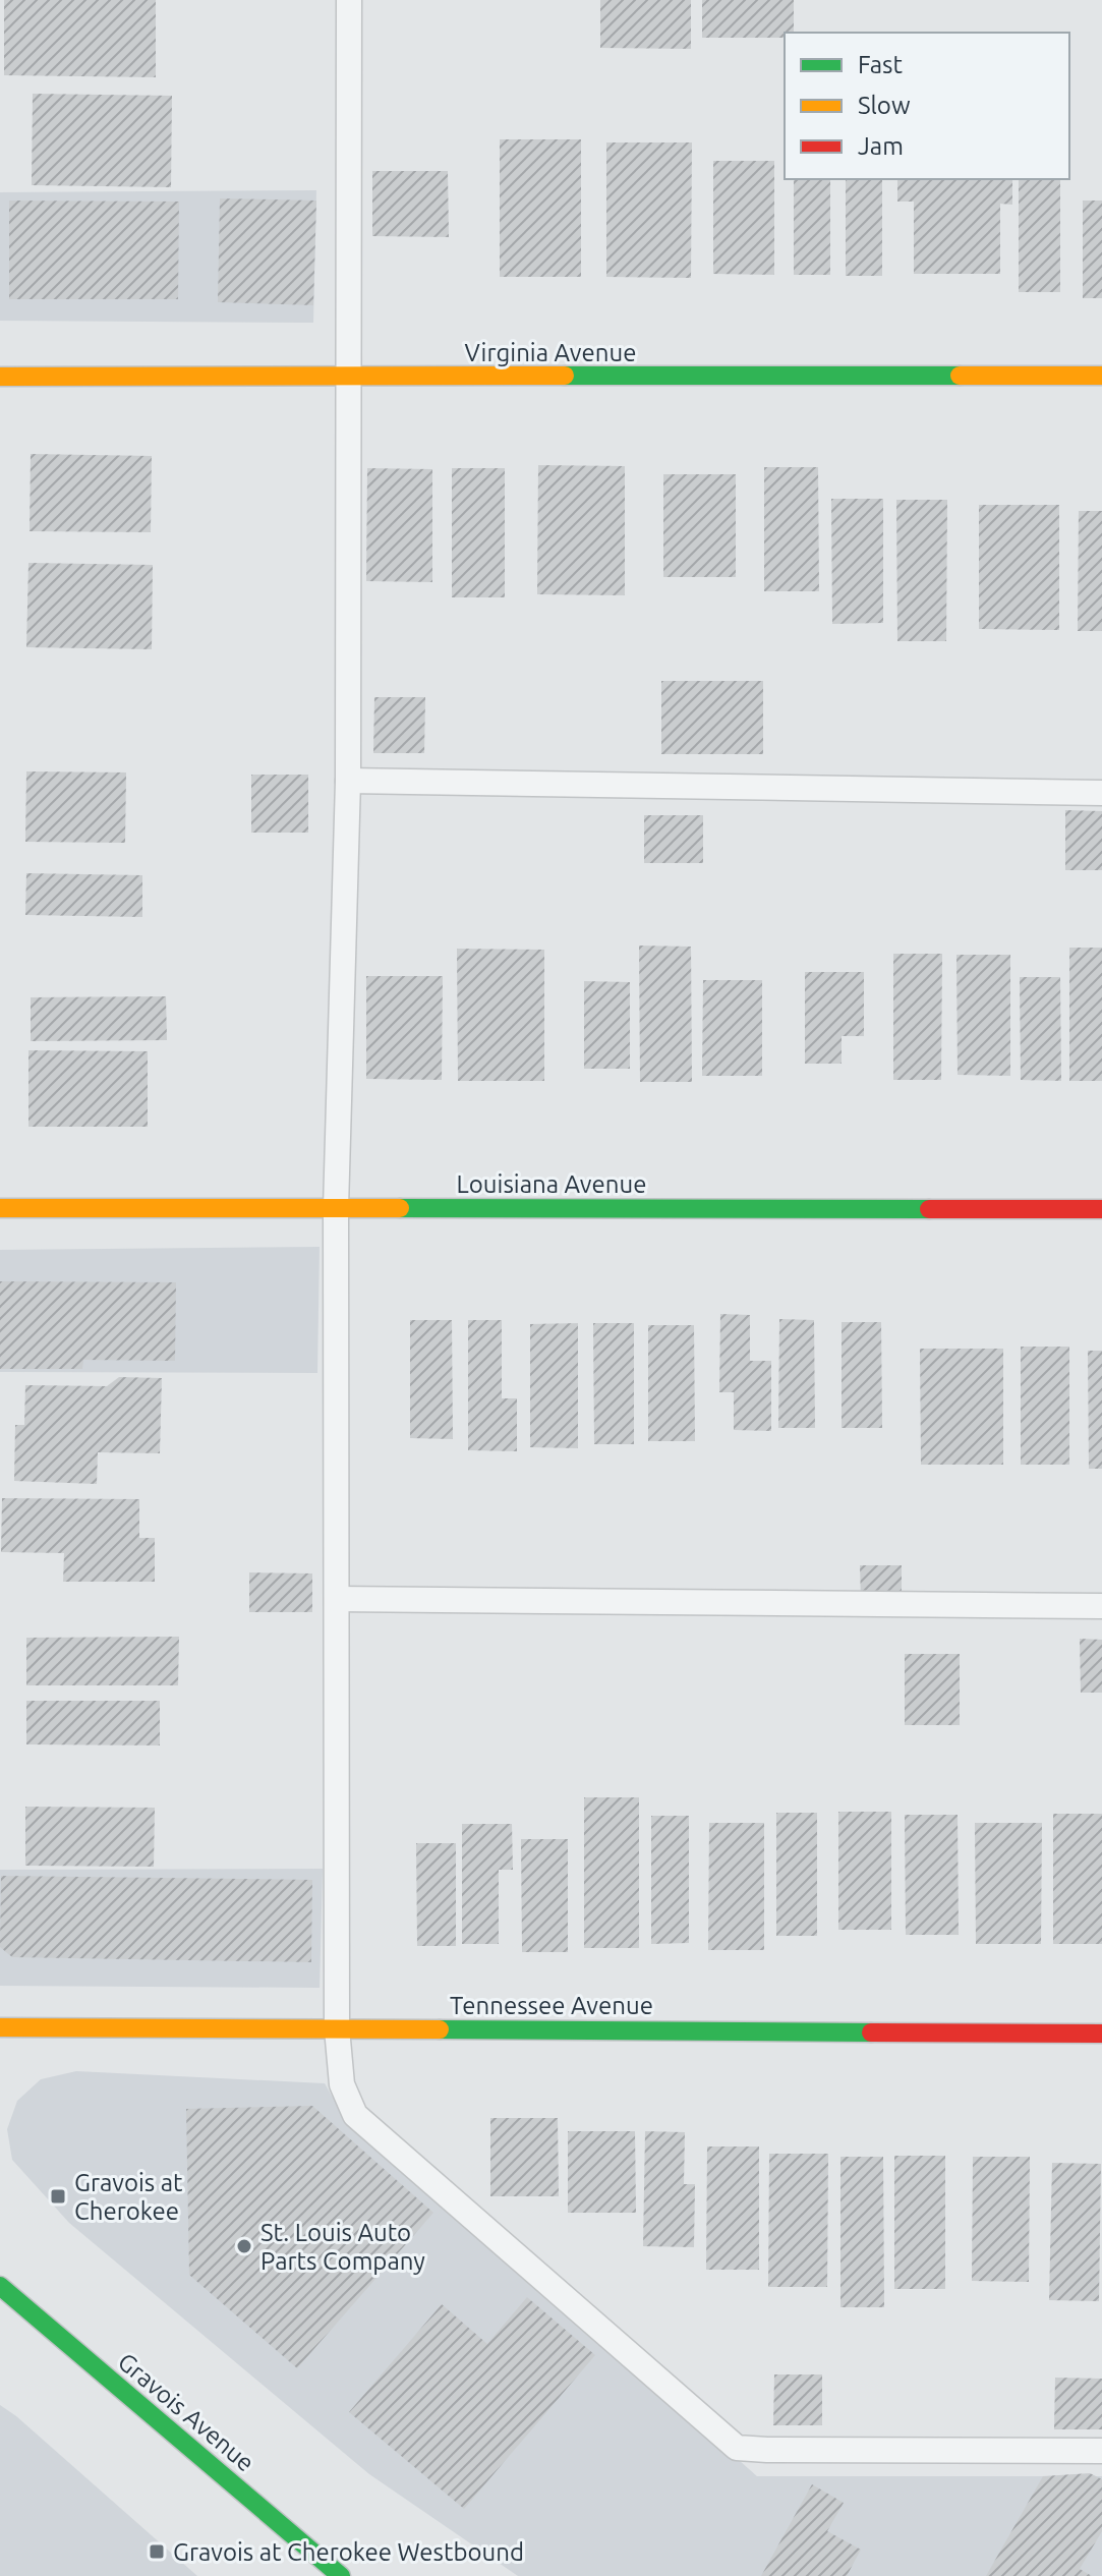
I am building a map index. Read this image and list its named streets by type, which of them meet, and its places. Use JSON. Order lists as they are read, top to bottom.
{
  "streets": {
    "street": [
      "Virginia Avenue",
      "Louisiana Avenue",
      "Tennessee Avenue",
      "Gravois Avenue"
    ]
  },
  "places": {
    "transit": ["Gravois at Cherokee", "Gravois at Cherokee Westbound"],
    "other": ["St. Louis Auto Parts Company"]
  },
  "legend": ["Fast", "Slow", "Jam"]
}
